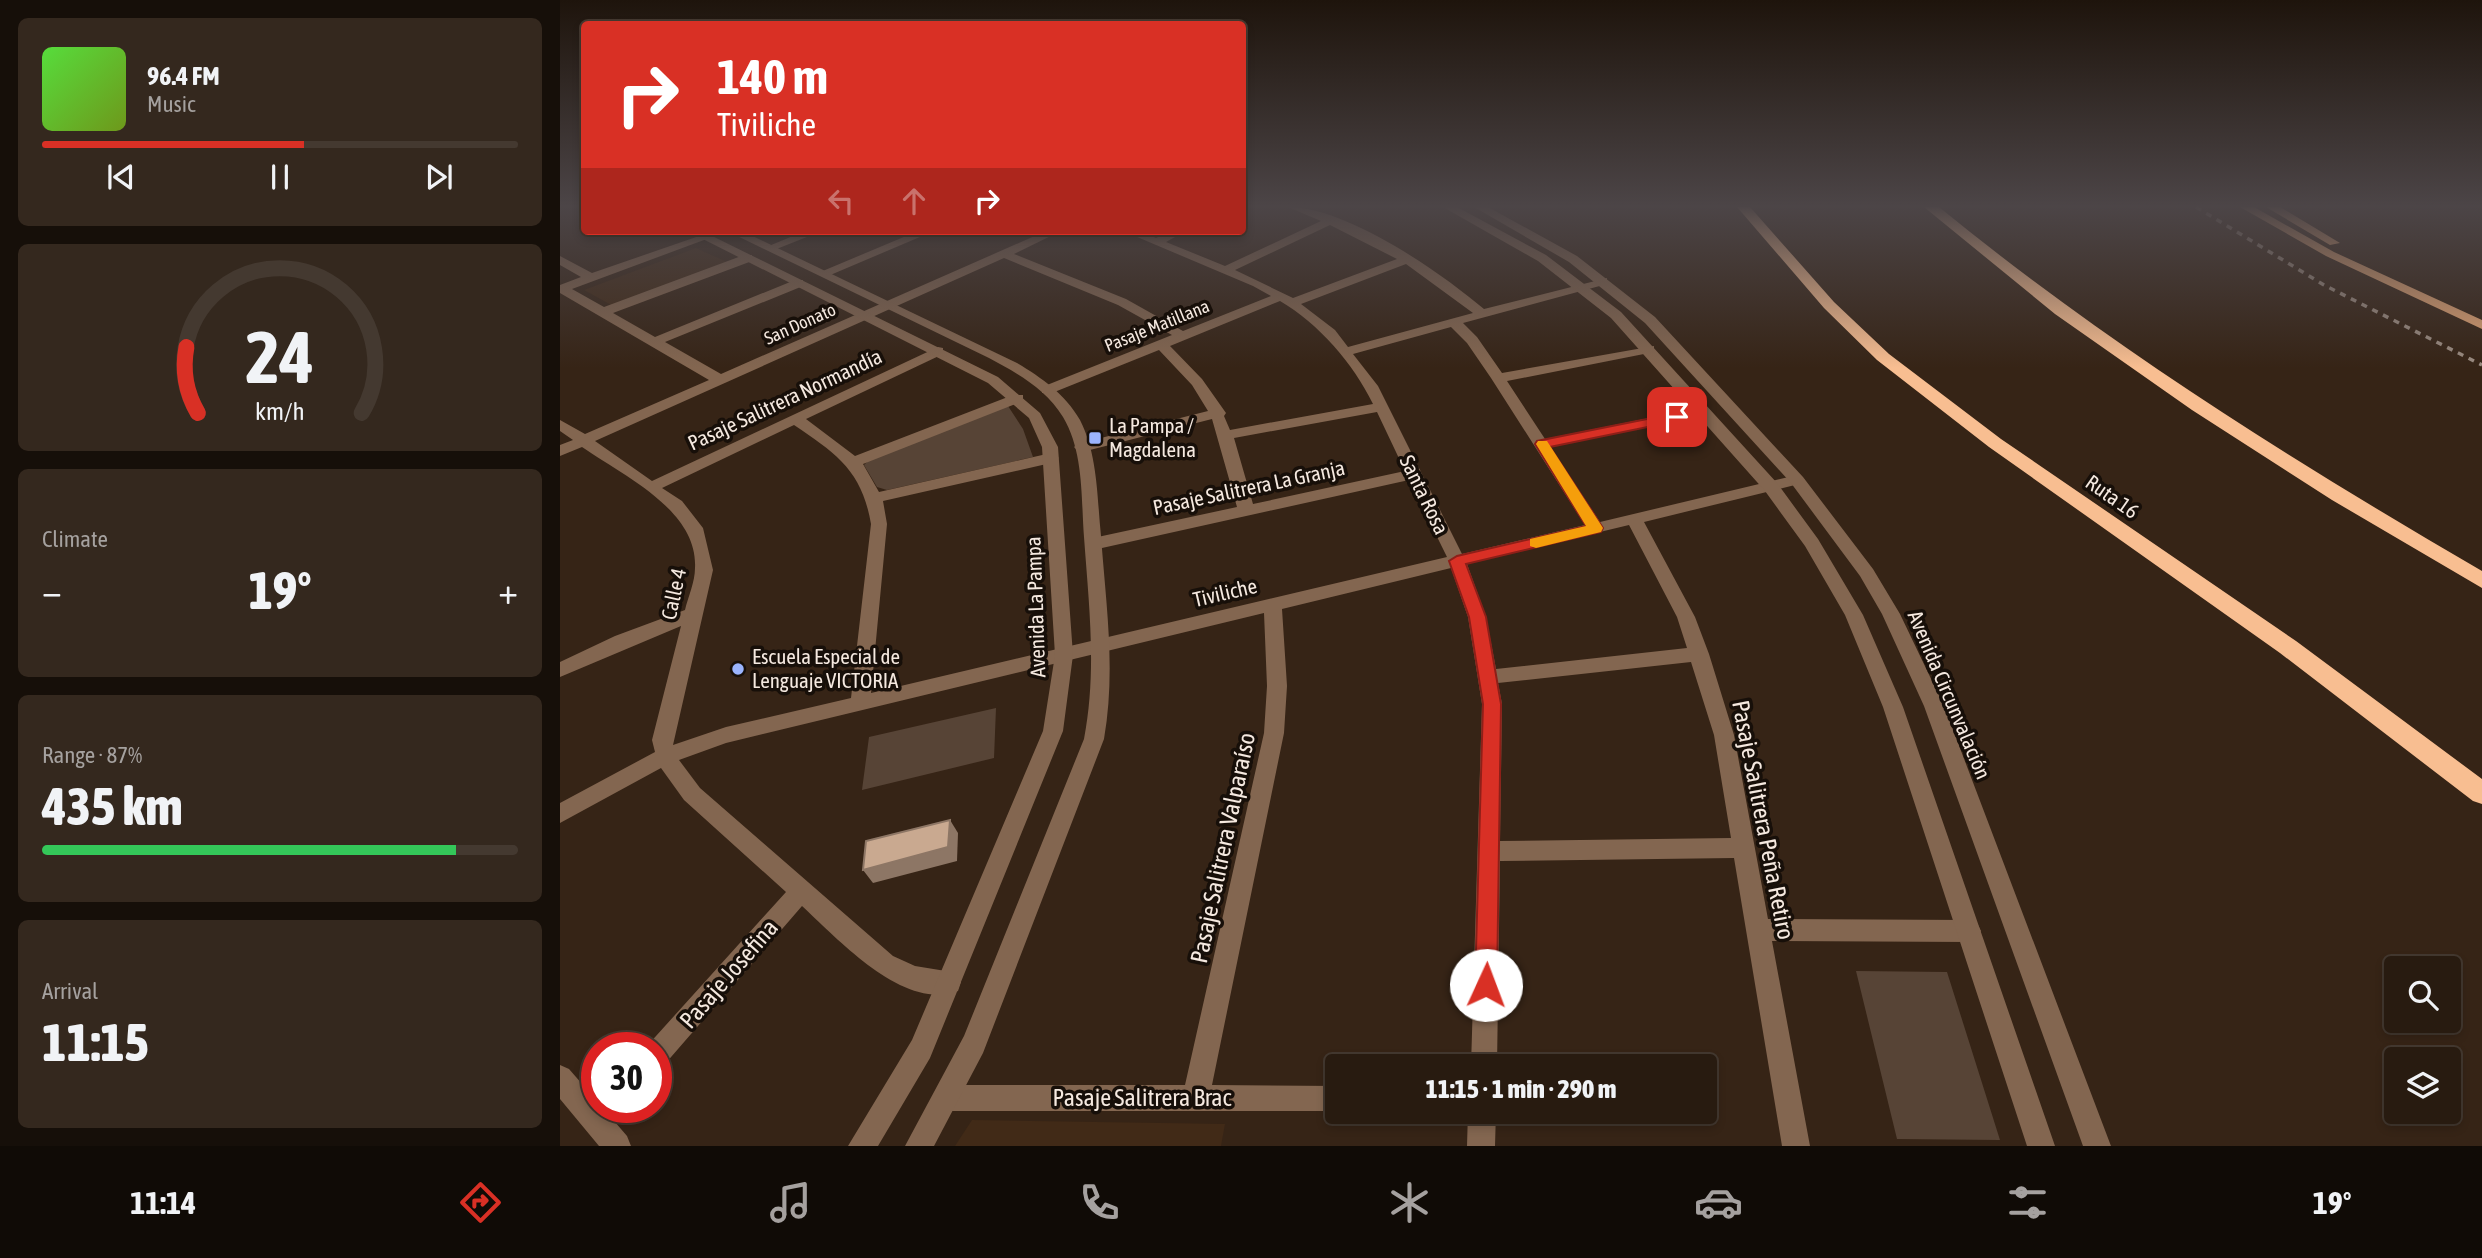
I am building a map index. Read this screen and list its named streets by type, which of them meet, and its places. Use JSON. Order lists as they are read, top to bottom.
{
  "streets": {
    "highway": ["Ruta 16"],
    "street": [
      "San Donato",
      "Pasaje Matillana",
      "Pasaje Salitrera Normandía",
      "Pasaje Salitrera La Granja",
      "Santa Rosa",
      "Tiviliche",
      "Calle 4",
      "Avenida La Pampa",
      "Avenida Circunvalación",
      "Pasaje Salitrera Peña Retiro",
      "Pasaje Salitrera Valparaíso",
      "Pasaje Josefina",
      "Pasaje Salitrera Brac"
    ]
  },
  "crossings": [
    ["San Donato", "Calle 4"],
    ["San Donato", "Avenida La Pampa"],
    ["Pasaje Matillana", "Santa Rosa"],
    ["Pasaje Salitrera Normandía", "Calle 4"],
    ["Pasaje Salitrera Normandía", "Avenida La Pampa"],
    ["Pasaje Salitrera La Granja", "Santa Rosa"],
    ["Santa Rosa", "Tiviliche"],
    ["Tiviliche", "Calle 4"],
    ["Tiviliche", "Avenida La Pampa"],
    ["Tiviliche", "Avenida Circunvalación"],
    ["Tiviliche", "Pasaje Salitrera Peña Retiro"],
    ["Tiviliche", "Pasaje Salitrera Valparaíso"],
    ["Pasaje Salitrera Valparaíso", "Pasaje Salitrera Brac"]
  ],
  "places": {
    "transit": ["La Pampa / Magdalena"],
    "other": ["Escuela Especial de Lenguaje VICTORIA"]
  },
  "page": {
    "turn": ["140 m", "Tiviliche"],
    "song": ["96.4 FM", "Music"],
    "tile": [
      "Climate",
      ["Range · 87%", "435 km"],
      ["Arrival", "11:15"]
    ],
    "heat": ["−", "19°", "+"],
    "limit": "30",
    "trip": "11:15 · 1 min · 290 m",
    "tabs": ["11:14", "19°"],
    "gauge": ["24", "km/h"]
  }
}
